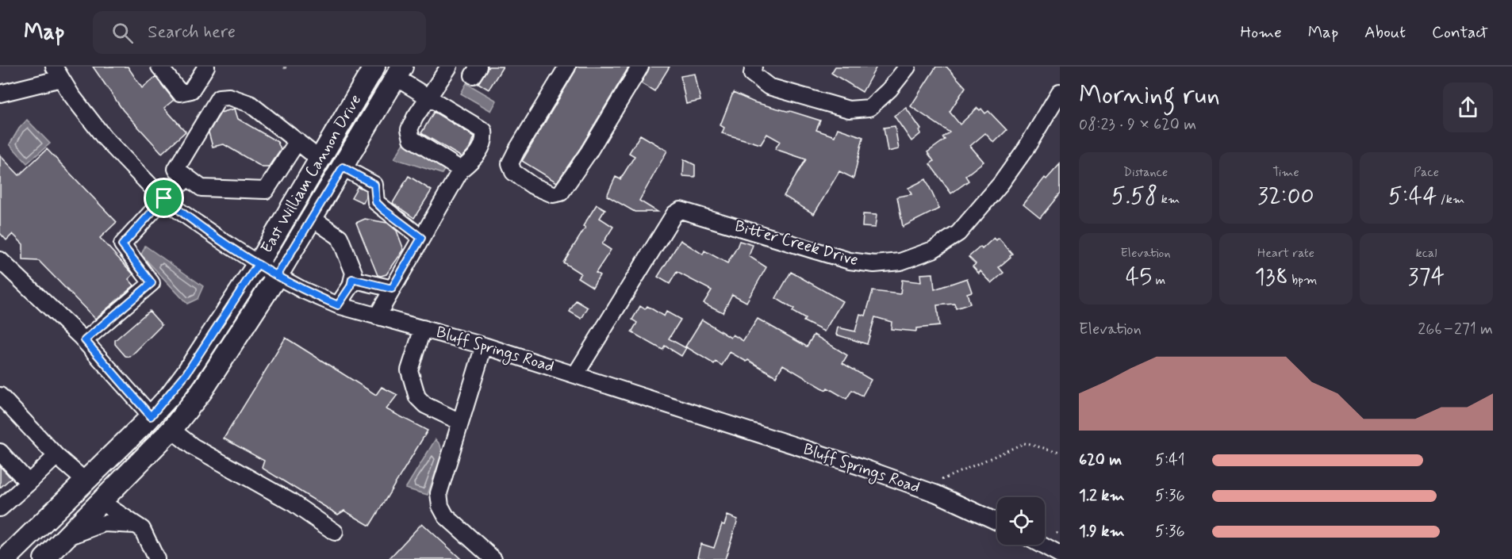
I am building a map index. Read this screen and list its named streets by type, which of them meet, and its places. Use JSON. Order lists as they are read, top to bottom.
{
  "streets": {
    "main road": ["East William Cannon Drive"],
    "street": ["Bitter Creek Drive", "Bluff Springs Road"]
  },
  "crossings": [
    ["East William Cannon Drive", "Bluff Springs Road"],
    ["Bitter Creek Drive", "Bluff Springs Road"]
  ],
  "page": {
    "header": "Map",
    "search": "Search here",
    "nav": [
      "Home",
      "Map",
      "About",
      "Contact"
    ],
    "heading": ["Morning run", "08:23 · 9 × 620 m"],
    "stats": [
      ["Distance", "5.58 km"],
      ["Time", "32:00"],
      ["Pace", "5:44 /km"],
      ["Elevation", "45 m"],
      ["Heart rate", "138 bpm"],
      ["kcal", "374"]
    ],
    "chart": ["Elevation", "266–271 m"],
    "list": [
      {
        "name": "620 m",
        "note": "5:41"
      },
      {
        "name": "1.2 km",
        "note": "5:36"
      },
      {
        "name": "1.9 km",
        "note": "5:36"
      }
    ]
  }
}
